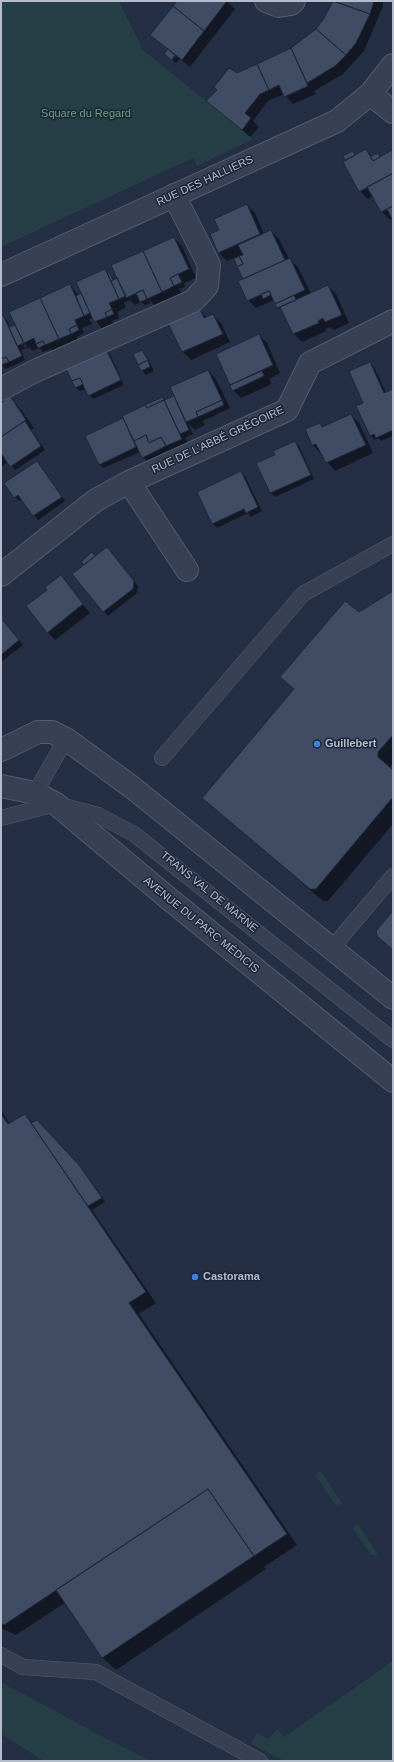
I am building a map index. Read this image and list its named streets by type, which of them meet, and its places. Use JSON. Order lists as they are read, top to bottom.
{
  "streets": {
    "street": ["RUE DES HALLIERS", "RUE DE L'ABBÉ GRÉGOIRE", "AVENUE DU PARC MÉDICIS"],
    "lane": ["TRANS VAL DE MARNE"]
  },
  "crossings": [
    ["TRANS VAL DE MARNE", "AVENUE DU PARC MÉDICIS"]
  ],
  "parks": ["Square du Regard"],
  "places": ["Guillebert", "Castorama"]
}
